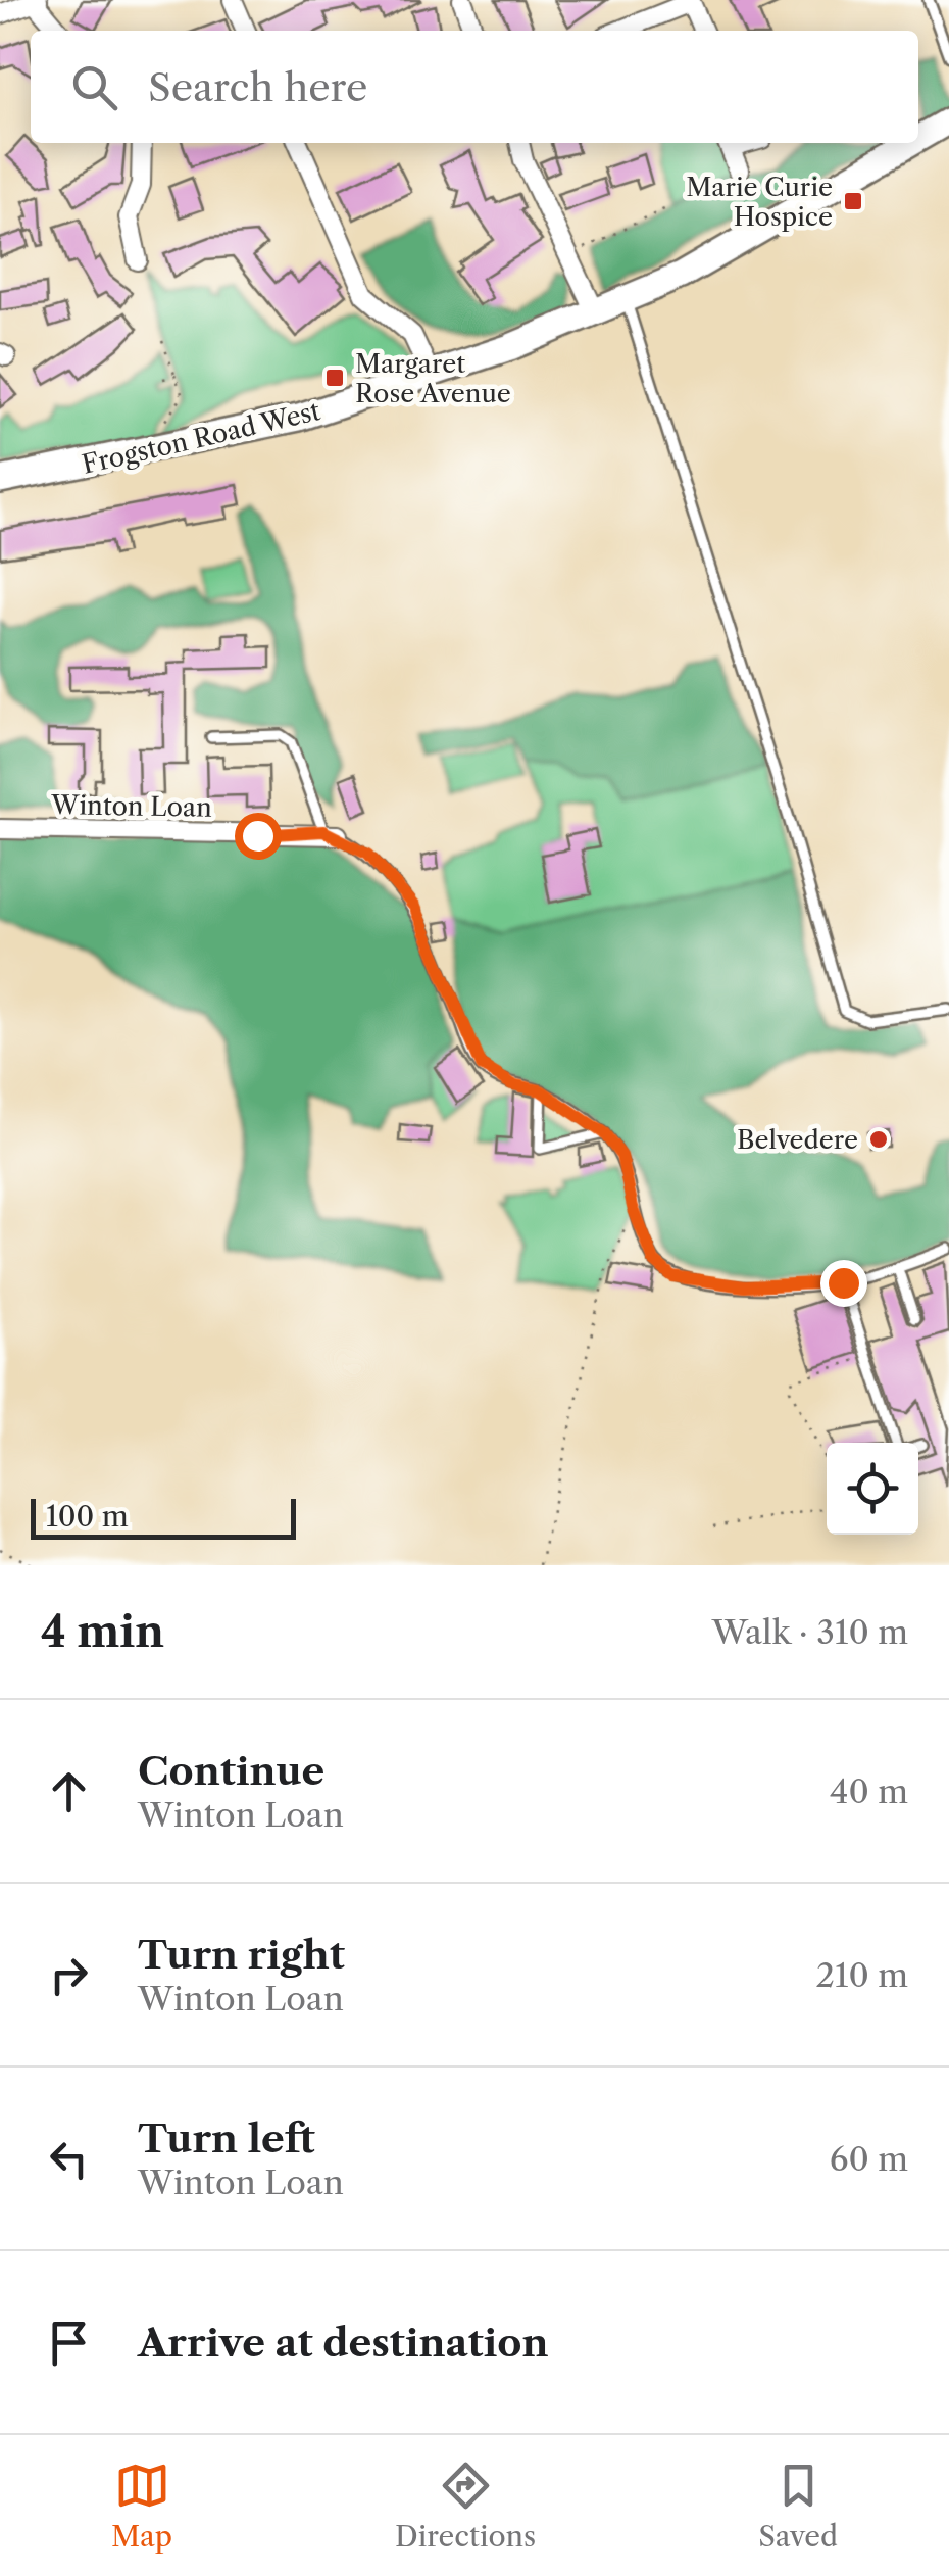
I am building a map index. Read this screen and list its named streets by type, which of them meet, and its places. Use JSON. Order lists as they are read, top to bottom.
{
  "streets": {
    "main road": ["Frogston Road West"],
    "street": ["Winton Loan"]
  },
  "places": {
    "transit": ["Marie Curie Hospice", "Margaret Rose Avenue"],
    "other": ["Belvedere"]
  },
  "scale_bar": "100 m",
  "page": {
    "search": "Search here",
    "scale": "100 m",
    "heading": ["4 min", "Walk · 310 m"],
    "list": [
      ["Continue", "Winton Loan", "40 m"],
      ["Turn right", "Winton Loan", "210 m"],
      ["Turn left", "Winton Loan", "60 m"],
      "Arrive at destination"
    ],
    "nav": ["Map", "Directions", "Saved"]
  }
}
